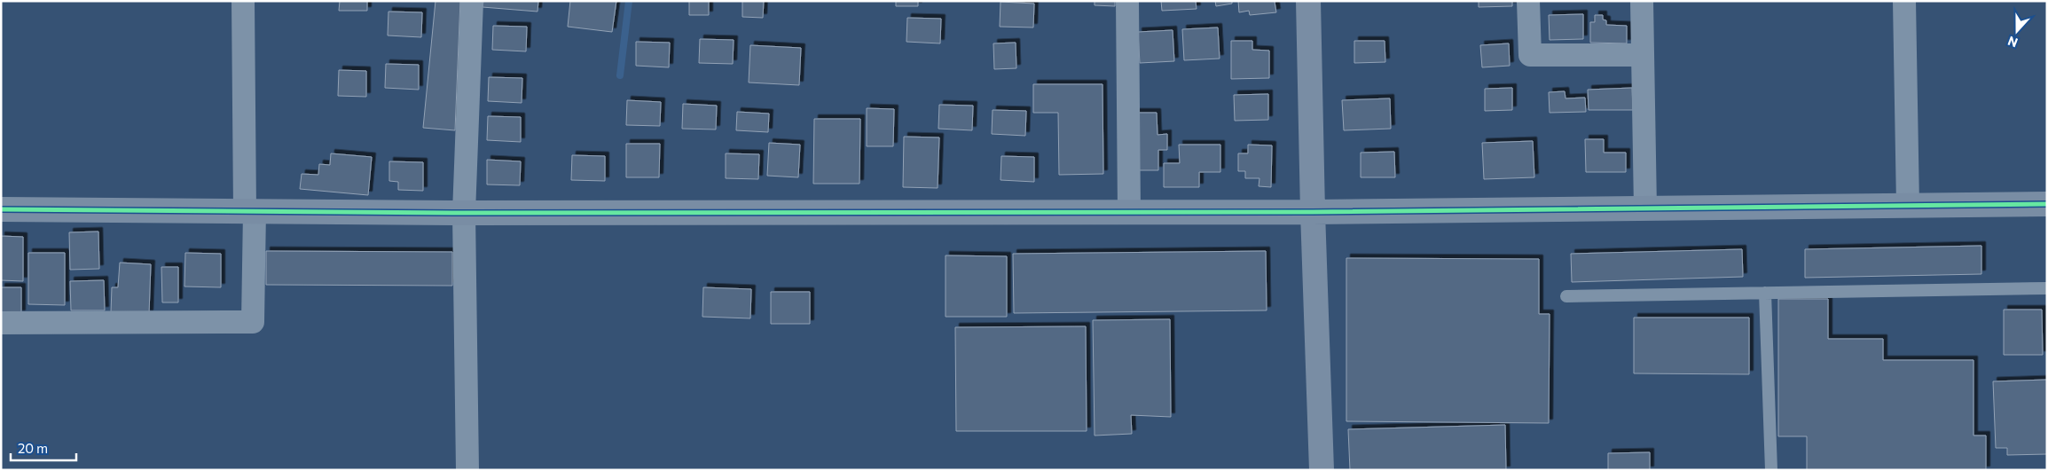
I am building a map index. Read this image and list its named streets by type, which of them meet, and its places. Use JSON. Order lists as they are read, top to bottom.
{
  "scale_bar": "20 m",
  "north": "bottom"
}
